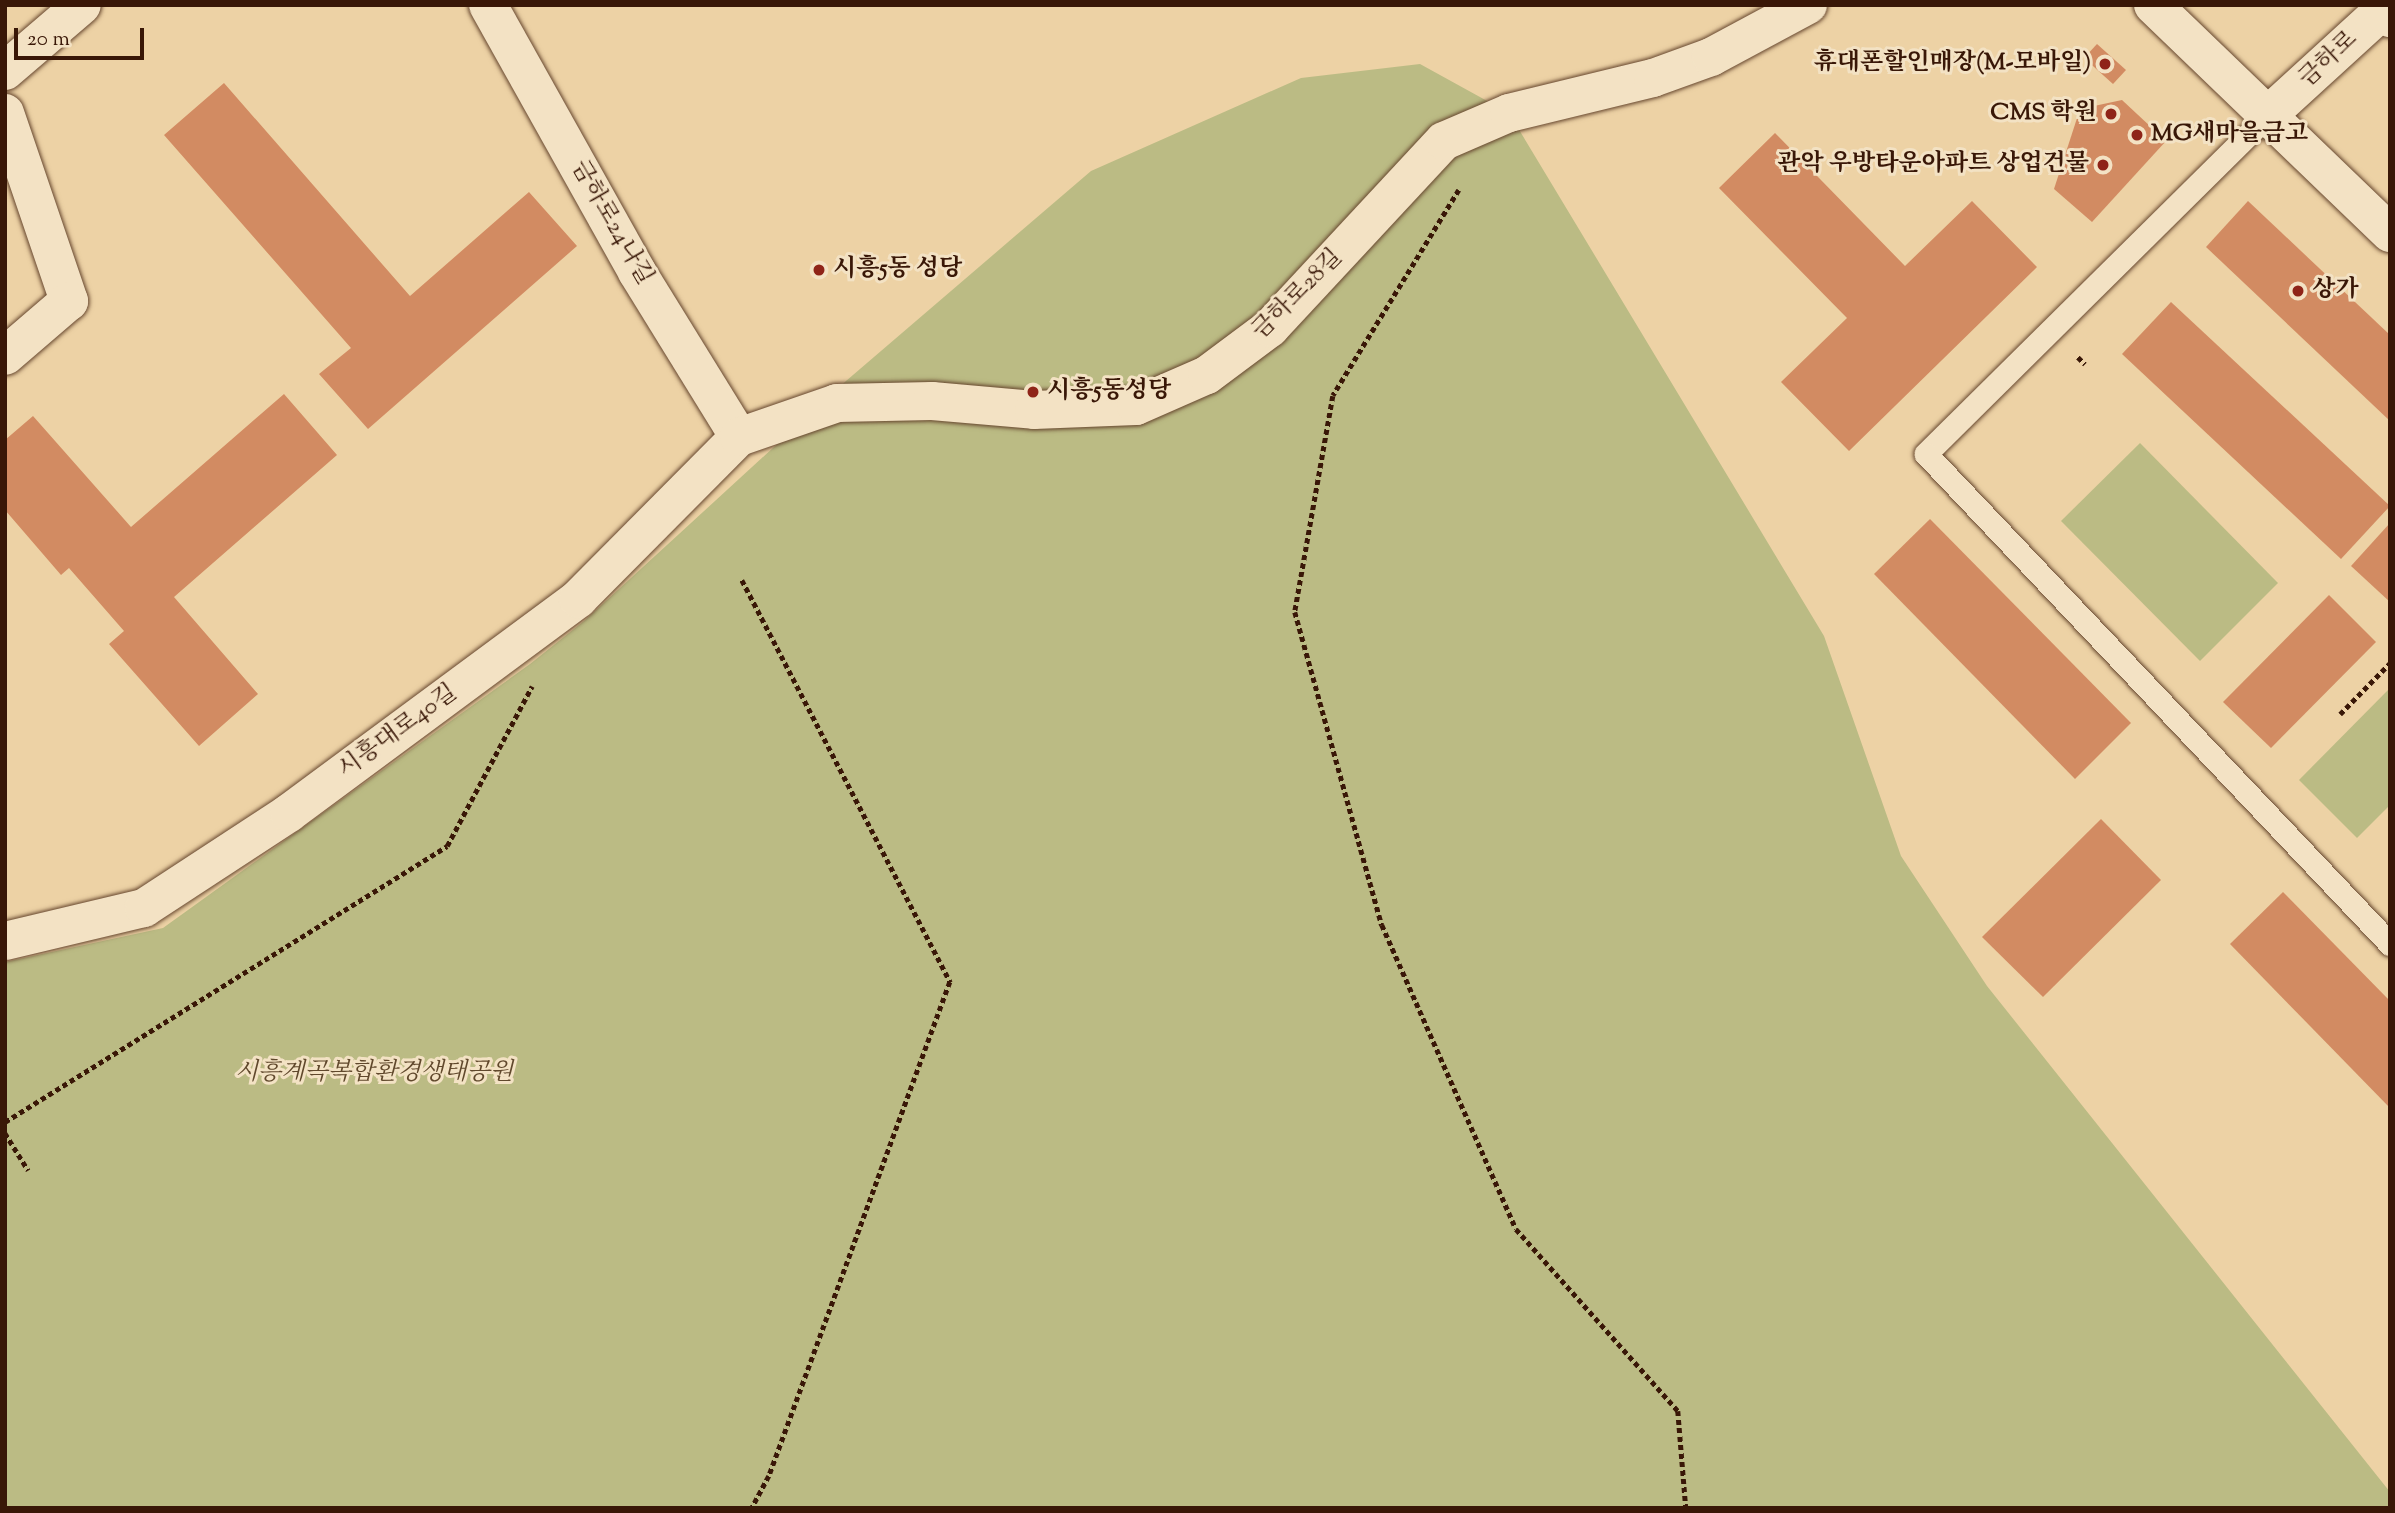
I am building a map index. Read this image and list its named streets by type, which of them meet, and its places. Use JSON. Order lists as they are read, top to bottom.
{
  "streets": {
    "street": [
      "금하로",
      "금하로24나길",
      "금하로28길",
      "시흥대로40길"
    ]
  },
  "crossings": [
    ["금하로24나길", "금하로28길"],
    ["금하로24나길", "시흥대로40길"],
    ["금하로28길", "시흥대로40길"]
  ],
  "parks": ["시흥계곡복합환경생태공원"],
  "places": [
    "휴대폰할인매장(M-모바일)",
    "CMS 학원",
    "MG새마을금고",
    "관악 우방타운아파트 상업건물",
    "시흥5동 성당",
    "상가",
    "시흥5동성당"
  ],
  "scale_bar": "20 m"
}
